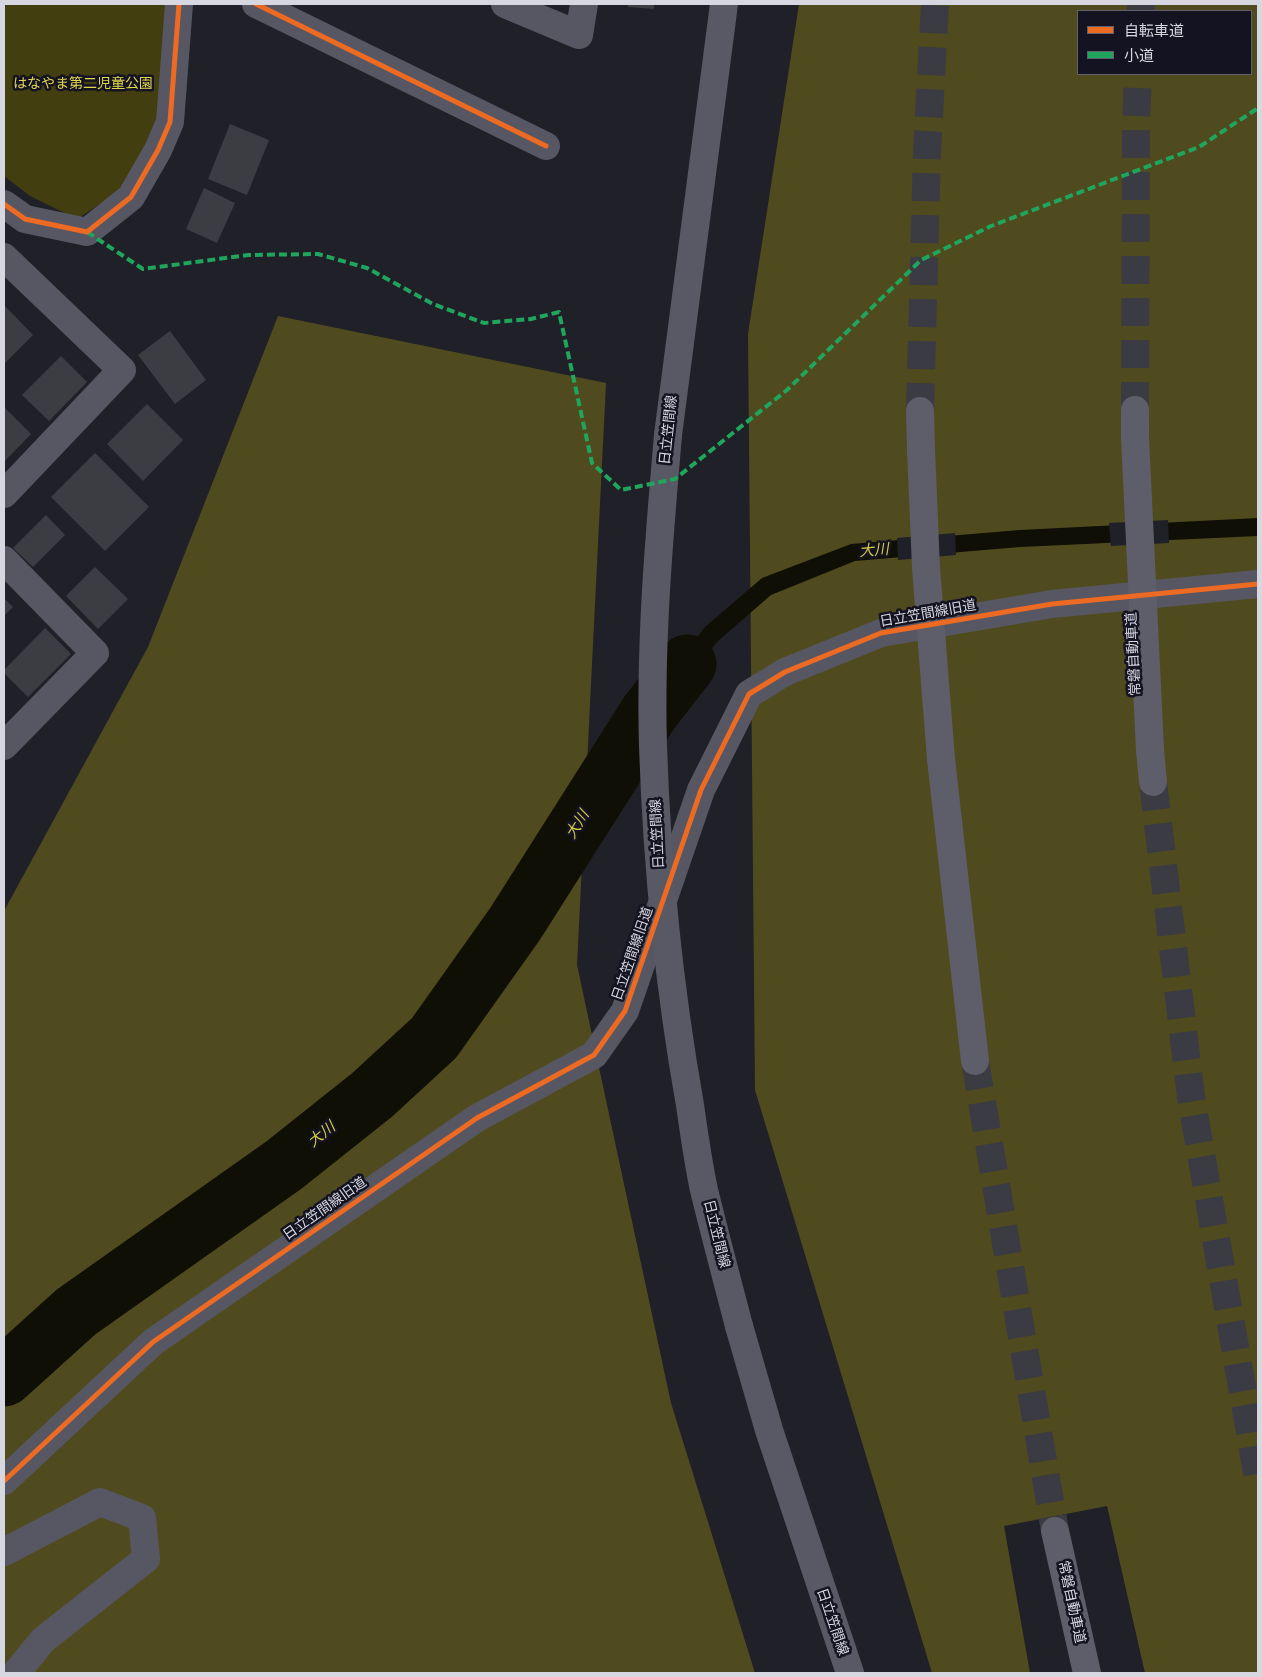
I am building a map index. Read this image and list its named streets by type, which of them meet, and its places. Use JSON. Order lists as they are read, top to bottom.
{
  "streets": {
    "highway": ["常磐自動車道"],
    "main road": ["日立笠間線"],
    "street": ["日立笠間線旧道"]
  },
  "water": ["大川"],
  "parks": ["はなやま第二児童公園"],
  "legend": ["自転車道", "小道"]
}
